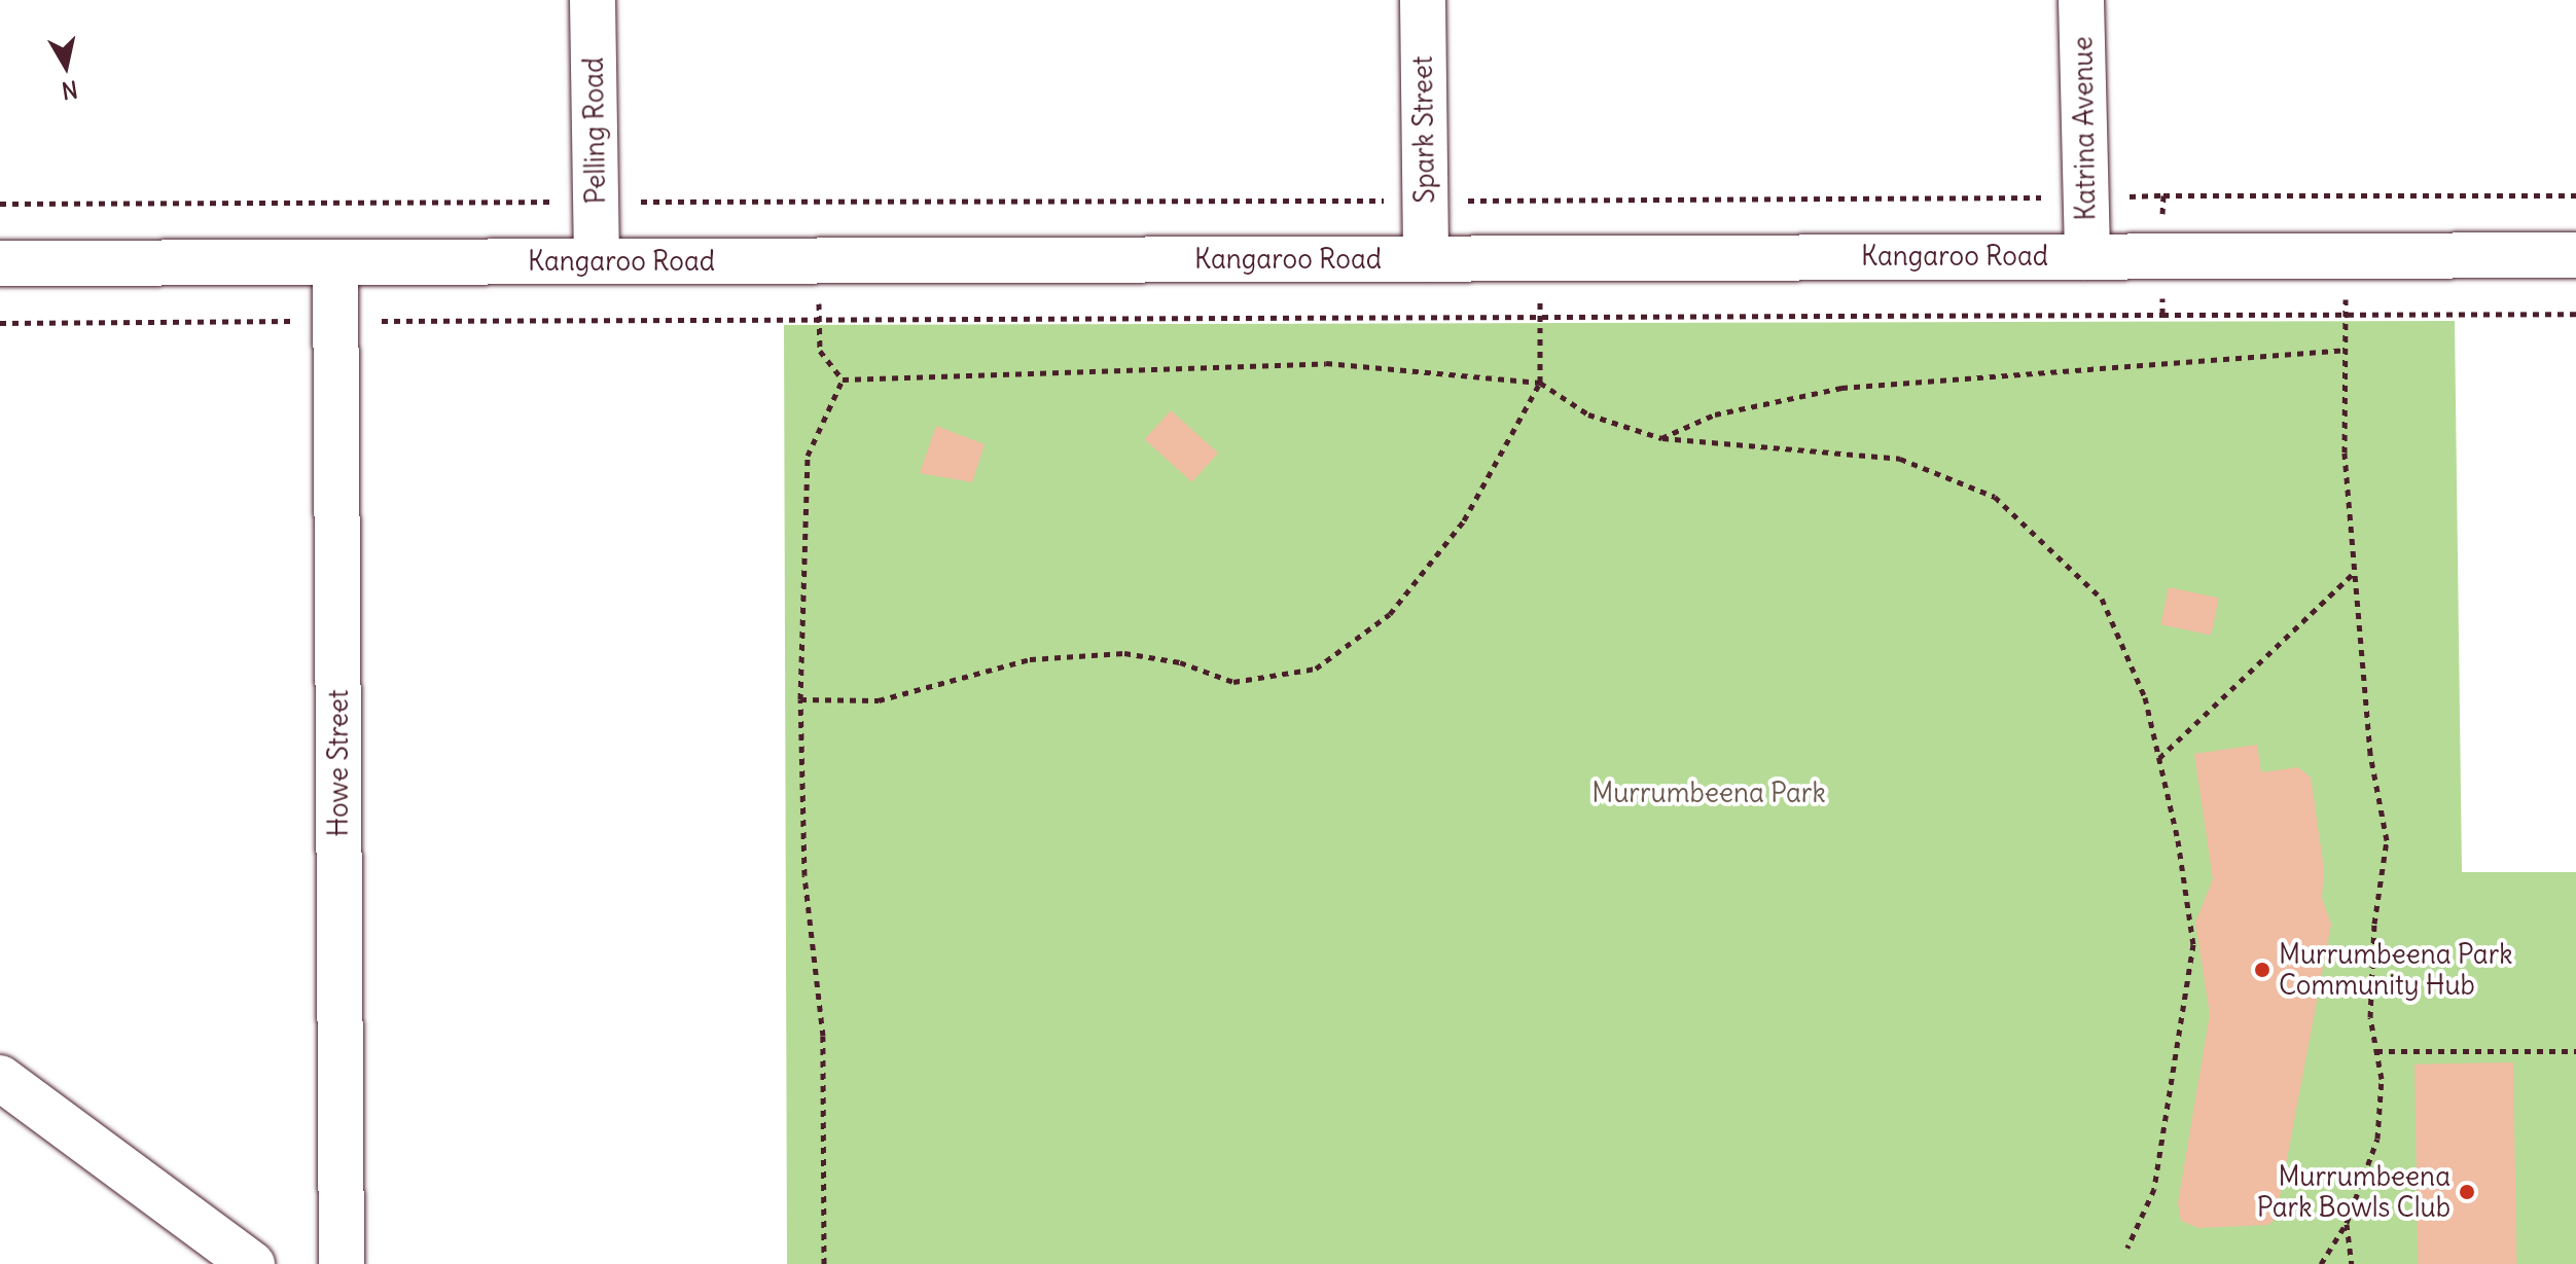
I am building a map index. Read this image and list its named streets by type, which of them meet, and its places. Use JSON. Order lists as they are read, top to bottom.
{
  "streets": {
    "street": [
      "Katrina Avenue",
      "Spark Street",
      "Pelling Road",
      "Kangaroo Road",
      "Howe Street"
    ]
  },
  "crossings": [
    ["Katrina Avenue", "Kangaroo Road"],
    ["Spark Street", "Kangaroo Road"],
    ["Pelling Road", "Kangaroo Road"],
    ["Kangaroo Road", "Howe Street"]
  ],
  "parks": ["Murrumbeena Park"],
  "places": ["Murrumbeena Park Community Hub", "Murrumbeena Park Bowls Club"],
  "north": "bottom"
}
